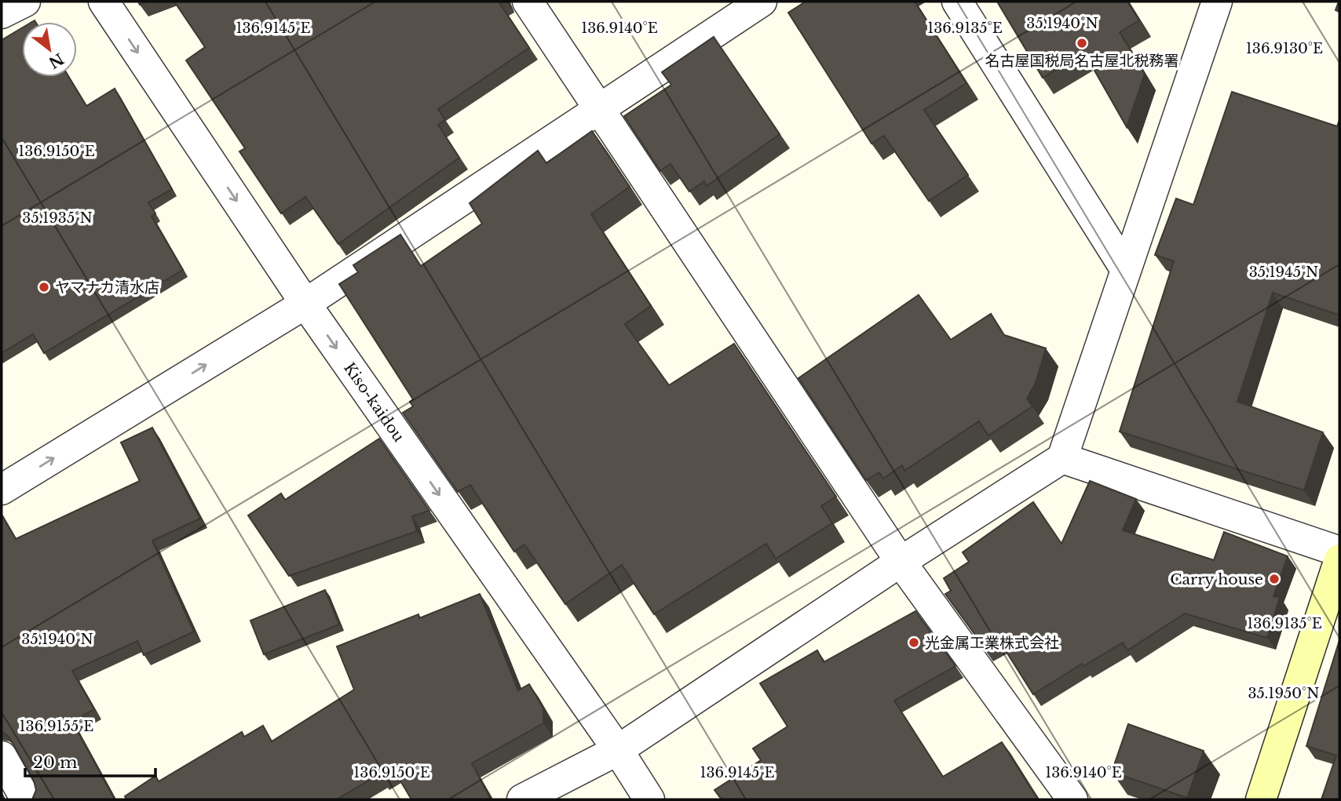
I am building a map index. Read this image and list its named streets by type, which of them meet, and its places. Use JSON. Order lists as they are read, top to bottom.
{
  "streets": {
    "street": ["Kiso-kaidou"]
  },
  "one_way": ["Kiso-kaidou"],
  "places": [
    "名古屋国税局名古屋北税務署",
    "ヤマナカ清水店",
    "Carry house",
    "光金属工業株式会社"
  ],
  "scale_bar": "20 m",
  "north": "bottom right",
  "coordinates": [
    "35.1940°N",
    "136.9145°E",
    "136.9140°E",
    "136.9135°E",
    "136.9130°E",
    "136.9150°E",
    "35.1935°N",
    "35.1945°N",
    "35.1950°N",
    "136.9155°E"
  ]
}
